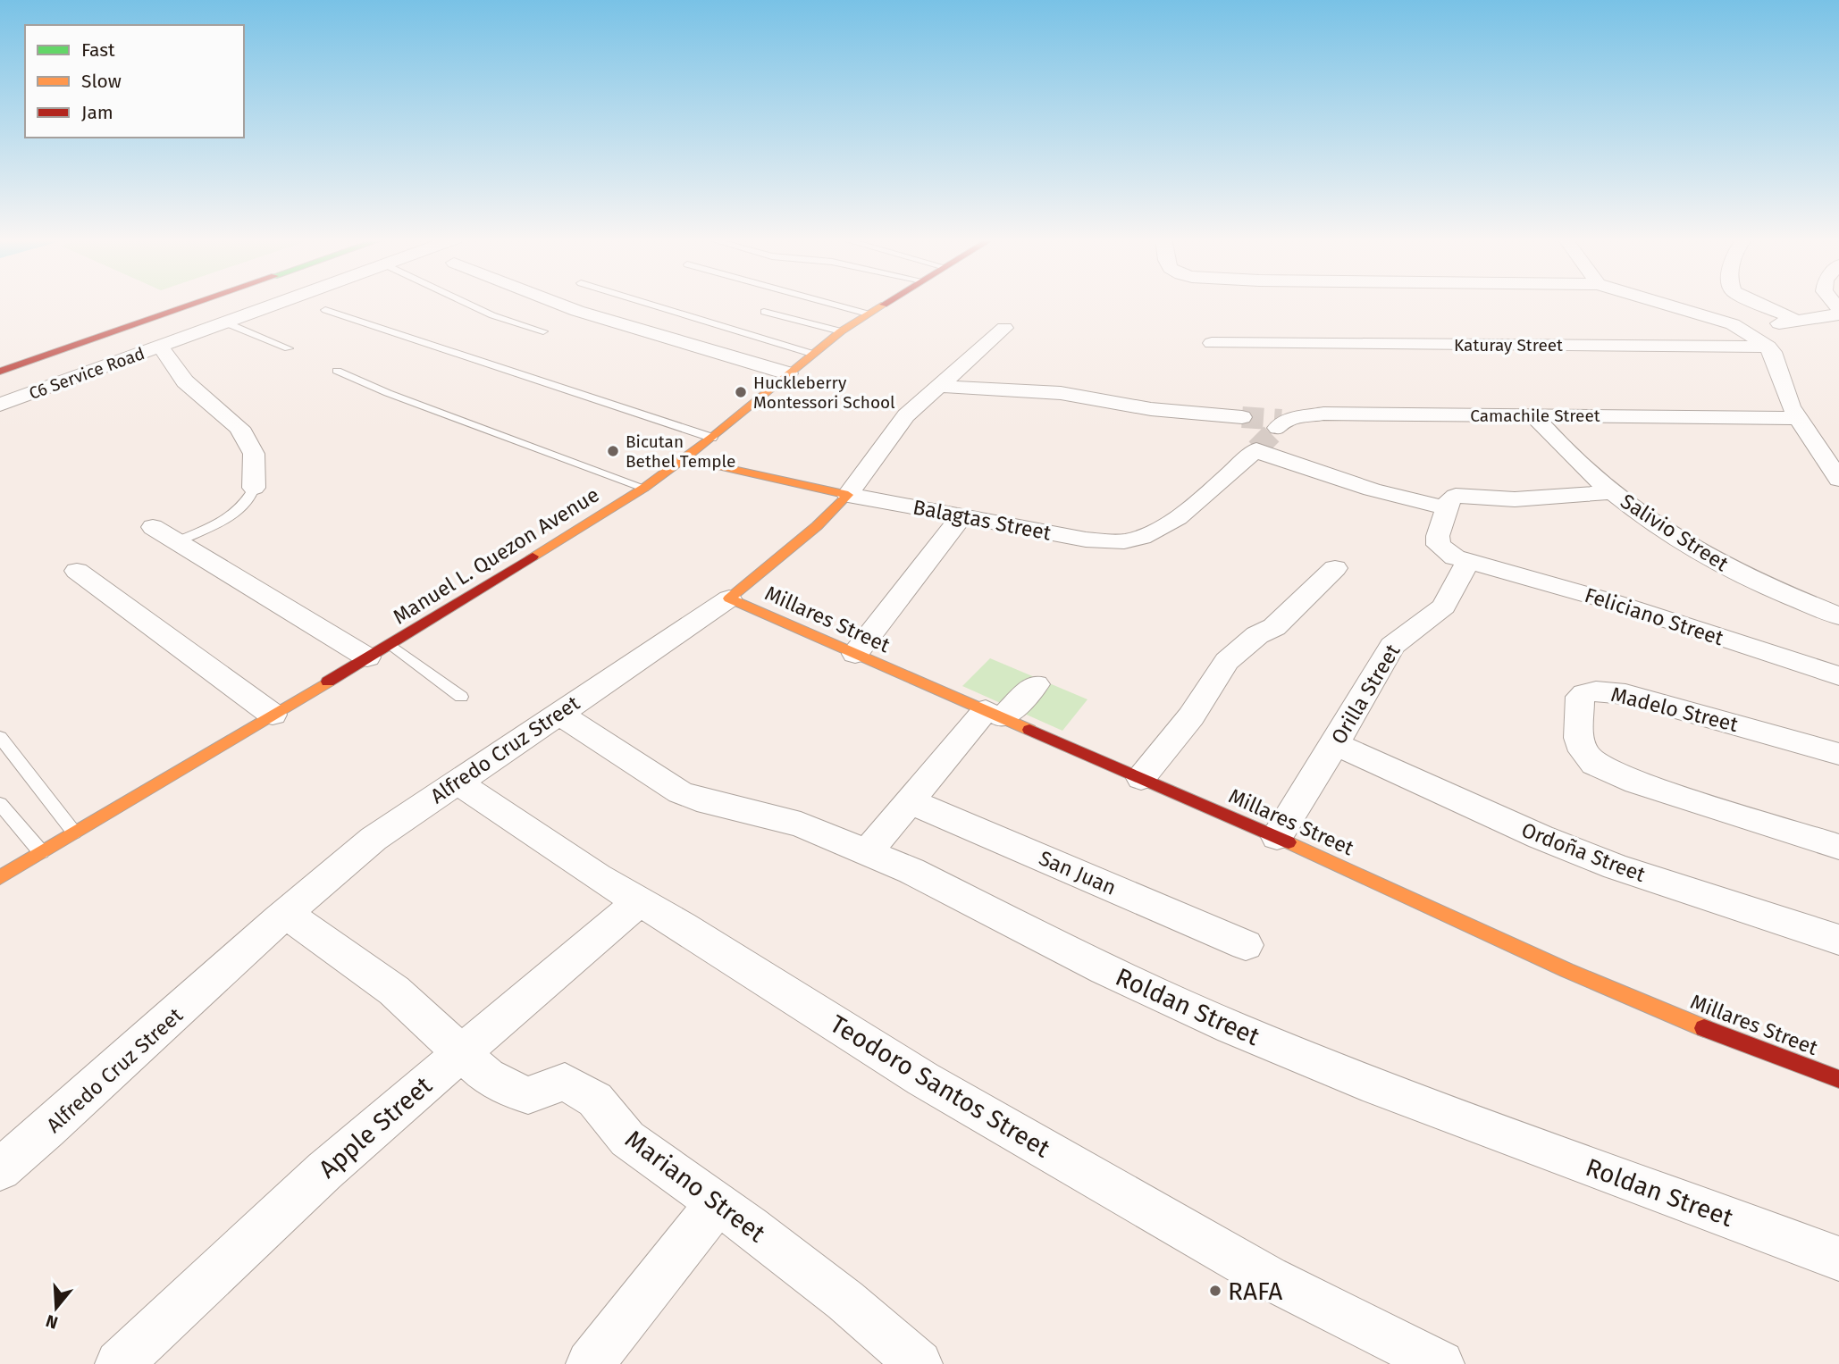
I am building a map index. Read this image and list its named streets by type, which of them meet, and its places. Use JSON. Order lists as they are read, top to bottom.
{
  "streets": {
    "main road": [
      "Balagtas Street",
      "Manuel L. Quezon Avenue",
      "Millares Street",
      "Alfredo Cruz Street"
    ],
    "street": [
      "Katuray Street",
      "C6 Service Road",
      "Camachile Street",
      "Salivio Street",
      "Feliciano Street",
      "Orilla Street",
      "Madelo Street",
      "Ordoña Street",
      "San Juan",
      "Roldan Street",
      "Teodoro Santos Street",
      "Apple Street",
      "Mariano Street"
    ]
  },
  "crossings": [
    ["Camachile Street", "Salivio Street"],
    ["Balagtas Street", "Manuel L. Quezon Avenue"],
    ["Balagtas Street", "Feliciano Street"],
    ["Balagtas Street", "Alfredo Cruz Street"],
    ["Feliciano Street", "Orilla Street"],
    ["Millares Street", "Orilla Street"],
    ["Millares Street", "Alfredo Cruz Street"],
    ["Orilla Street", "Ordoña Street"],
    ["Alfredo Cruz Street", "Roldan Street"],
    ["Alfredo Cruz Street", "Teodoro Santos Street"],
    ["Alfredo Cruz Street", "Mariano Street"],
    ["Teodoro Santos Street", "Apple Street"],
    ["Apple Street", "Mariano Street"]
  ],
  "places": ["Huckleberry Montessori School", "Bicutan Bethel Temple", "RAFA"],
  "legend": ["Fast", "Slow", "Jam"],
  "north": "bottom"
}
